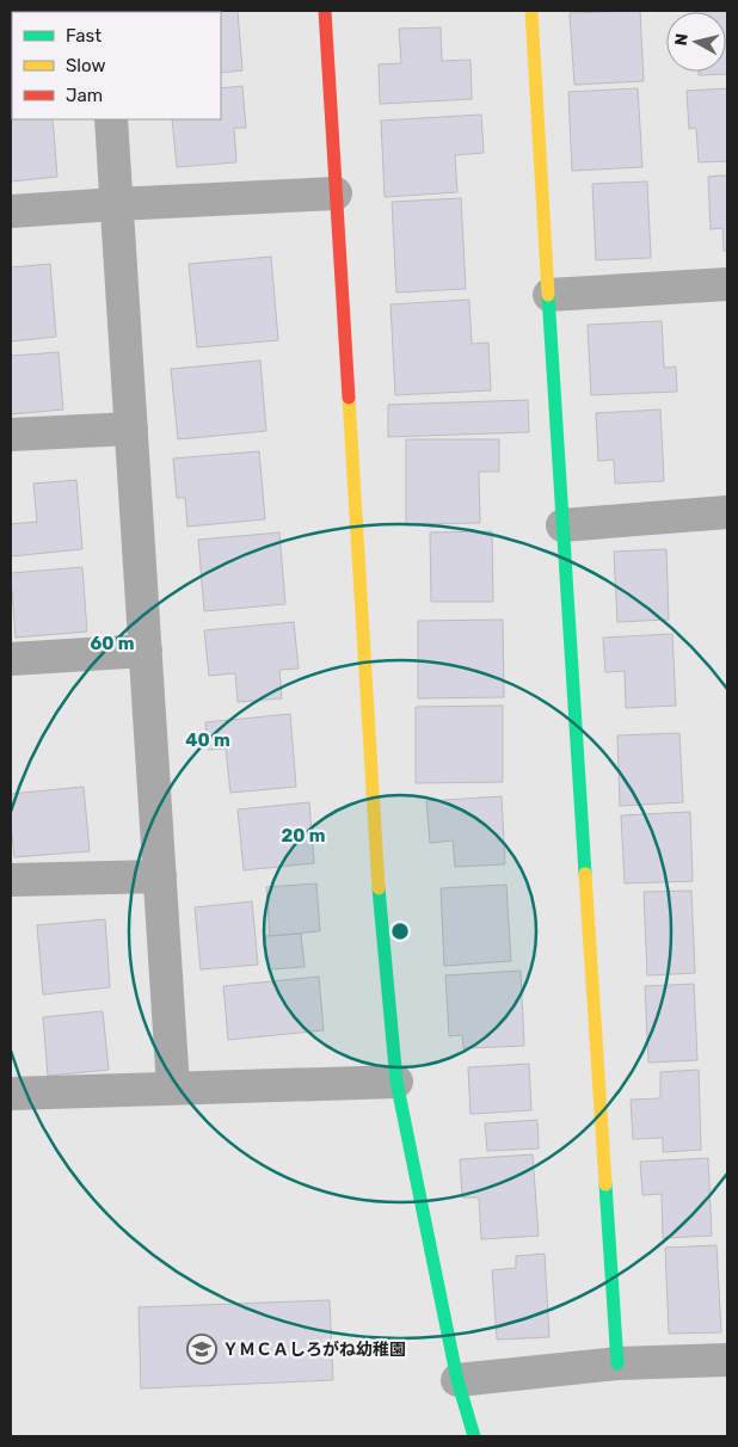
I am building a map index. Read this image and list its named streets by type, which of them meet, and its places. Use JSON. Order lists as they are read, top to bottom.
{
  "places": {
    "school or university": ["ＹＭＣＡしろがね幼稚園"]
  },
  "legend": ["Fast", "Slow", "Jam"],
  "north": "left",
  "rings": ["60 m", "40 m", "20 m"]
}
